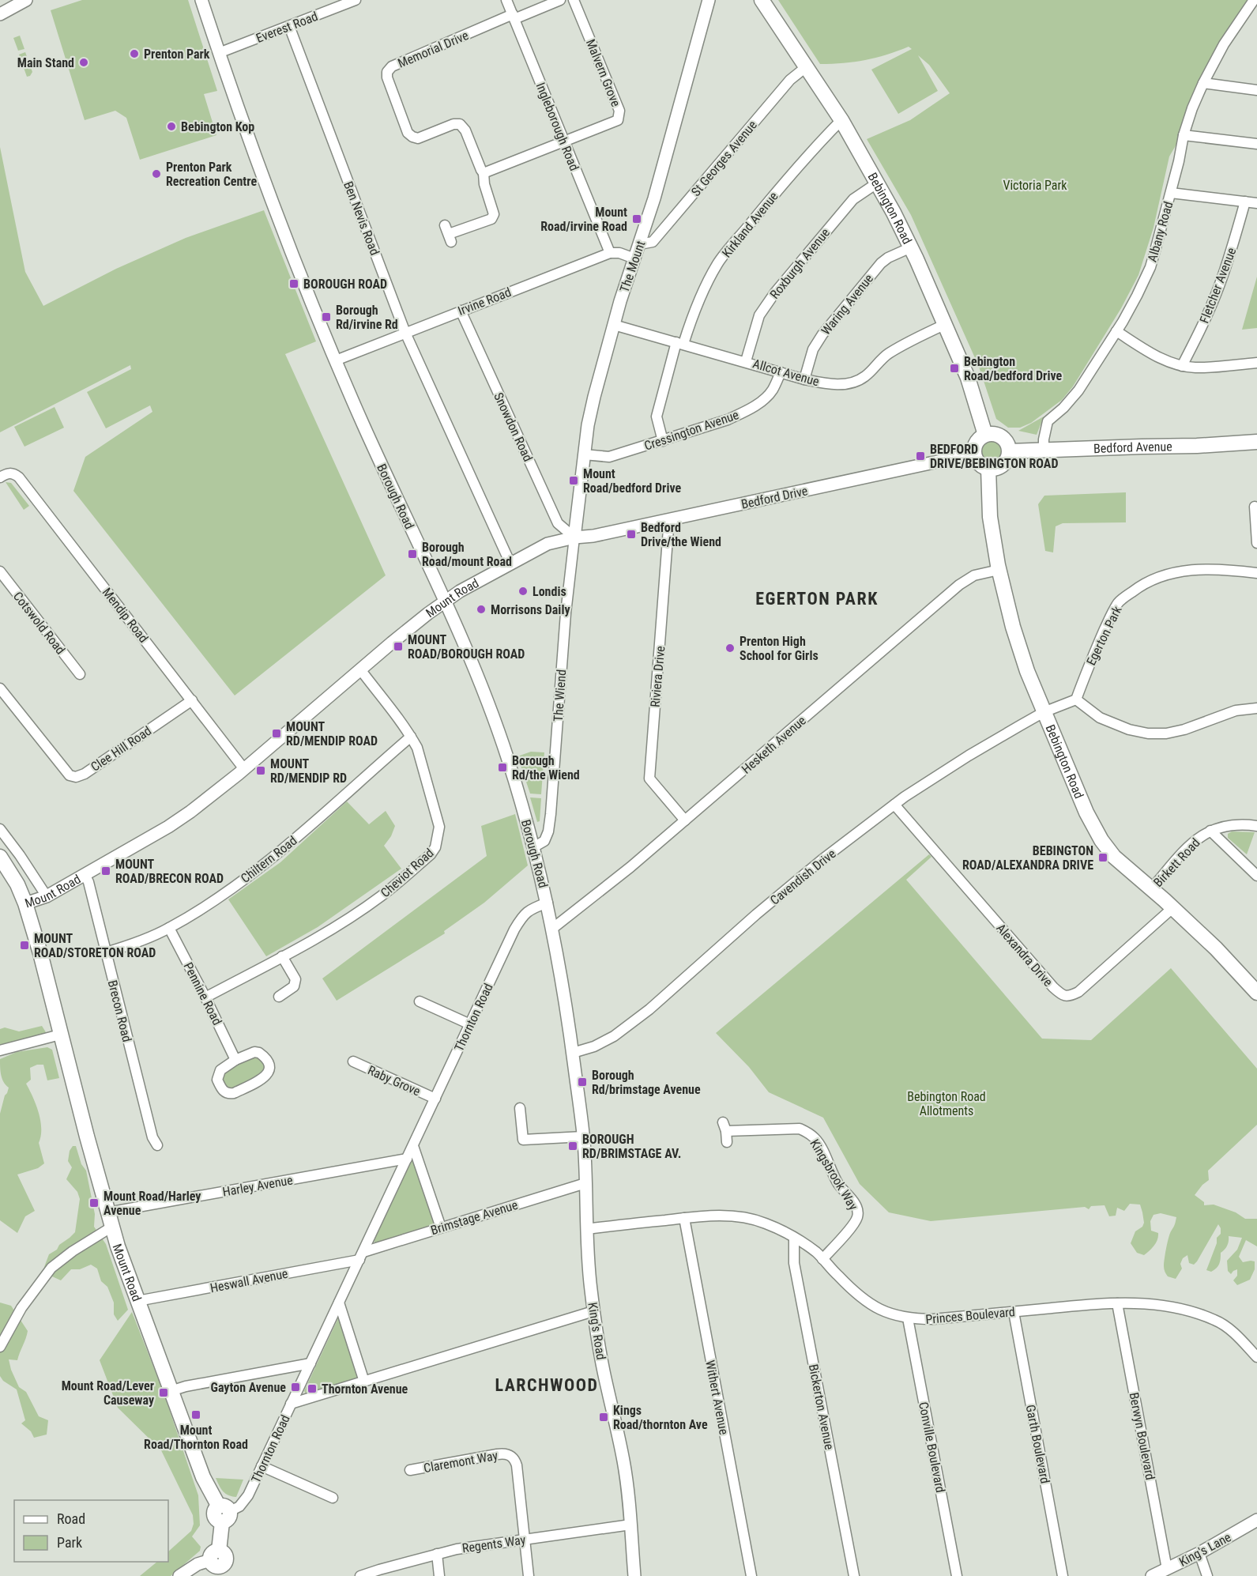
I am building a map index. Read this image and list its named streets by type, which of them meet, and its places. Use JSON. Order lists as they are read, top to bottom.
{
  "streets": {
    "main road": ["Bebington Road", "Bedford Avenue", "Mount Road"],
    "street": [
      "Everest Road",
      "Memorial Drive",
      "Malvern Grove",
      "Ingleborough Road",
      "St Georges Avenue",
      "Ben Nevis Road",
      "Kirkland Avenue",
      "Albany Road",
      "Roxburgh Avenue",
      "The Mount",
      "Fletcher Avenue",
      "Irvine Road",
      "Waring Avenue",
      "Allcot Avenue",
      "Snowdon Road",
      "Cressington Avenue",
      "Borough Road",
      "Bedford Drive",
      "Mendip Road",
      "Cotswold Road",
      "Egerton Park",
      "Riviera Drive",
      "The Wiend",
      "Hesketh Avenue",
      "Clee Hill Road",
      "Chiltern Road",
      "Birkett Road",
      "Cheviot Road",
      "Cavendish Drive",
      "Alexandra Drive",
      "Pennine Road",
      "Brecon Road",
      "Thornton Road",
      "Raby Grove",
      "Kingsbrook Way",
      "Harley Avenue",
      "Brimstage Avenue",
      "Heswall Avenue",
      "Princes Boulevard",
      "King's Road",
      "Withert Avenue",
      "Bickerton Avenue",
      "Berwyn Boulevard",
      "Garth Boulevard",
      "Conville Boulevard",
      "Claremont Way",
      "Regents Way",
      "King's Lane"
    ]
  },
  "crossings": [
    ["Everest Road", "Ben Nevis Road"],
    ["Everest Road", "Borough Road"],
    ["Memorial Drive", "Ingleborough Road"],
    ["Malvern Grove", "Ingleborough Road"],
    ["Ingleborough Road", "Irvine Road"],
    ["St Georges Avenue", "Bebington Road"],
    ["St Georges Avenue", "The Mount"],
    ["Bebington Road", "Kirkland Avenue"],
    ["Bebington Road", "Roxburgh Avenue"],
    ["Bebington Road", "Waring Avenue"],
    ["Bebington Road", "Allcot Avenue"],
    ["Bebington Road", "Bedford Avenue"],
    ["Bebington Road", "Bedford Drive"],
    ["Bebington Road", "Hesketh Avenue"],
    ["Bebington Road", "Birkett Road"],
    ["Bebington Road", "Cavendish Drive"],
    ["Bebington Road", "Alexandra Drive"],
    ["Ben Nevis Road", "Irvine Road"],
    ["Ben Nevis Road", "Mount Road"],
    ["Kirkland Avenue", "Allcot Avenue"],
    ["Kirkland Avenue", "Cressington Avenue"],
    ["Albany Road", "Bedford Avenue"],
    ["Roxburgh Avenue", "Allcot Avenue"],
    ["The Mount", "Allcot Avenue"],
    ["The Mount", "Snowdon Road"],
    ["The Mount", "Cressington Avenue"],
    ["The Mount", "Bedford Drive"],
    ["The Mount", "Mount Road"],
    ["The Mount", "The Wiend"],
    ["Irvine Road", "Snowdon Road"],
    ["Irvine Road", "Borough Road"],
    ["Waring Avenue", "Allcot Avenue"],
    ["Allcot Avenue", "Cressington Avenue"],
    ["Snowdon Road", "Bedford Drive"],
    ["Snowdon Road", "Mount Road"],
    ["Snowdon Road", "The Wiend"],
    ["Bedford Avenue", "Bedford Drive"],
    ["Borough Road", "Mount Road"],
    ["Borough Road", "The Wiend"],
    ["Borough Road", "Hesketh Avenue"],
    ["Borough Road", "Cavendish Drive"],
    ["Borough Road", "Thornton Road"],
    ["Borough Road", "King's Road"],
    ["Bedford Drive", "Mount Road"],
    ["Bedford Drive", "Riviera Drive"],
    ["Bedford Drive", "The Wiend"],
    ["Mount Road", "Mendip Road"],
    ["Mount Road", "The Wiend"],
    ["Mount Road", "Cheviot Road"],
    ["Mount Road", "Brecon Road"],
    ["Mount Road", "Thornton Road"],
    ["Mount Road", "Harley Avenue"],
    ["Mount Road", "Heswall Avenue"],
    ["Mendip Road", "Clee Hill Road"],
    ["Riviera Drive", "Hesketh Avenue"],
    ["Chiltern Road", "Cheviot Road"],
    ["Chiltern Road", "Pennine Road"],
    ["Chiltern Road", "Brecon Road"],
    ["Cheviot Road", "Pennine Road"],
    ["Cavendish Drive", "Alexandra Drive"],
    ["Thornton Road", "Raby Grove"],
    ["Thornton Road", "Harley Avenue"],
    ["Thornton Road", "Brimstage Avenue"],
    ["Thornton Road", "Heswall Avenue"],
    ["Kingsbrook Way", "Princes Boulevard"],
    ["Brimstage Avenue", "Heswall Avenue"],
    ["Brimstage Avenue", "King's Road"],
    ["Princes Boulevard", "King's Road"],
    ["Princes Boulevard", "Withert Avenue"],
    ["Princes Boulevard", "Bickerton Avenue"],
    ["Princes Boulevard", "Berwyn Boulevard"],
    ["Princes Boulevard", "Garth Boulevard"],
    ["Princes Boulevard", "Conville Boulevard"],
    ["King's Road", "Regents Way"],
    ["Berwyn Boulevard", "King's Lane"],
    ["Claremont Way", "Regents Way"]
  ],
  "districts": ["EGERTON PARK", "LARCHWOOD"],
  "parks": ["Victoria Park", "Bebington Road Allotments"],
  "places": {
    "other": [
      "Prenton Park",
      "Main Stand",
      "Bebington Kop",
      "Prenton Park Recreation Centre",
      "Londis",
      "Morrisons Daily",
      "Prenton High School for Girls"
    ],
    "transit": [
      "Mount Road/irvine Road",
      "BOROUGH ROAD",
      "Borough Rd/irvine Rd",
      "Bebington Road/bedford Drive",
      "BEDFORD DRIVE/BEBINGTON ROAD",
      "Mount Road/bedford Drive",
      "Bedford Drive/the Wiend",
      "Borough Road/mount Road",
      "MOUNT ROAD/BOROUGH ROAD",
      "MOUNT RD/MENDIP ROAD",
      "Borough Rd/the Wiend",
      "MOUNT RD/MENDIP RD",
      "BEBINGTON ROAD/ALEXANDRA DRIVE",
      "MOUNT ROAD/BRECON ROAD",
      "MOUNT ROAD/STORETON ROAD",
      "Borough Rd/brimstage Avenue",
      "BOROUGH RD/BRIMSTAGE AV.",
      "Mount Road/Harley Avenue",
      "Gayton Avenue",
      "Thornton Avenue",
      "Mount Road/Lever Causeway",
      "Mount Road/Thornton Road",
      "Kings Road/thornton Ave"
    ]
  },
  "legend": ["Road", "Park"]
}
